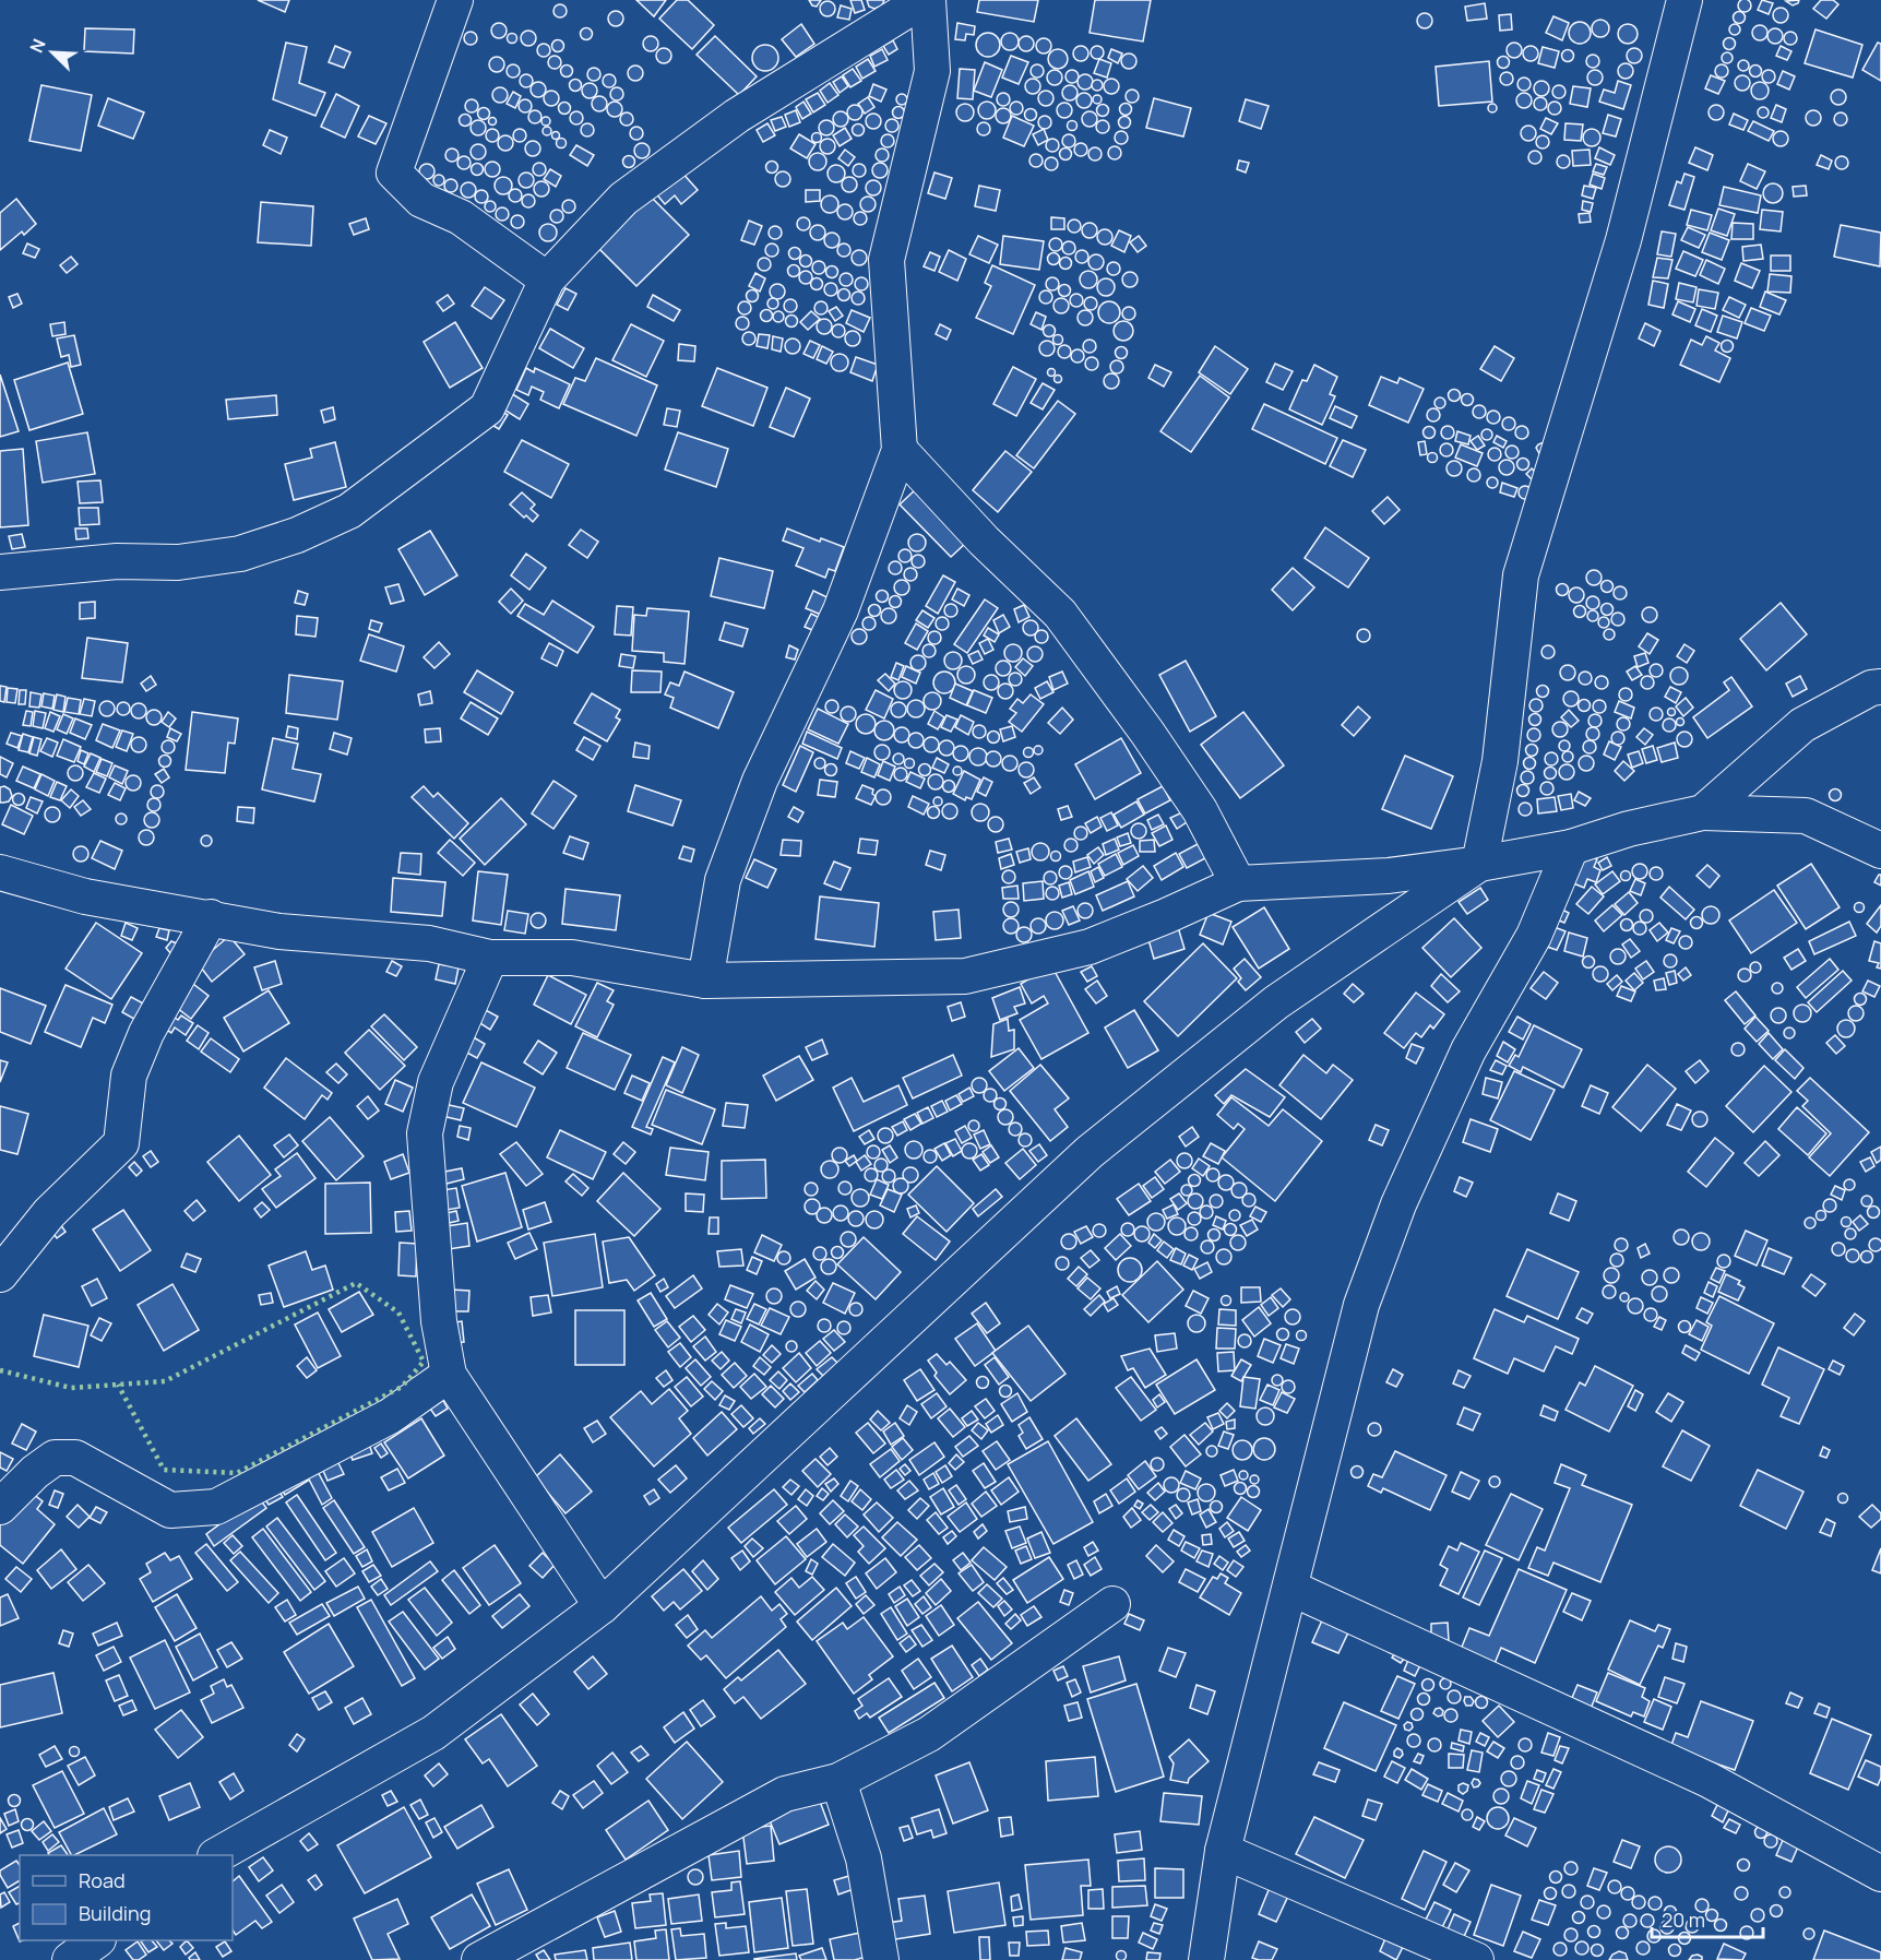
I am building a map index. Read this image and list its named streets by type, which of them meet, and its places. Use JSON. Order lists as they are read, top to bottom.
{
  "legend": ["Road", "Building"],
  "scale_bar": "20 m",
  "north": "top left"
}
